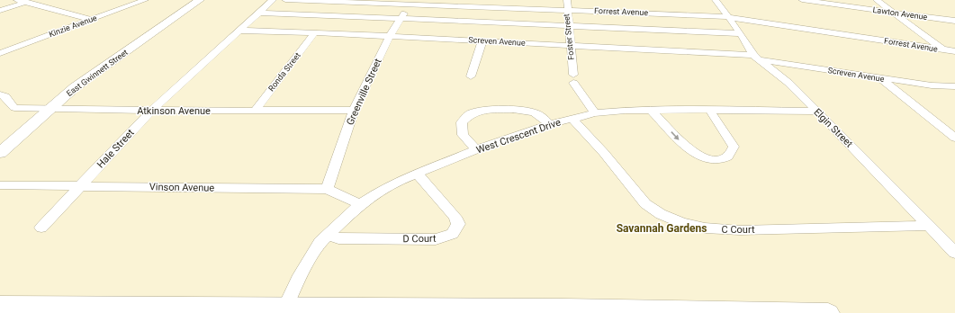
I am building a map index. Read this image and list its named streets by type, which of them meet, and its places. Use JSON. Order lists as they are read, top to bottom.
{
  "streets": {
    "main road": ["East Gwinnett Street"],
    "street": [
      "Forrest Avenue",
      "Lawton Avenue",
      "Kinzie Avenue",
      "Foster Street",
      "Screven Avenue",
      "Ronda Street",
      "Greenville Street",
      "Atkinson Avenue",
      "Elgin Street",
      "West Crescent Drive",
      "Hale Street",
      "Vinson Avenue",
      "C Court",
      "D Court"
    ]
  },
  "crossings": [
    ["Forrest Avenue", "Foster Street"],
    ["Forrest Avenue", "Greenville Street"],
    ["Forrest Avenue", "Elgin Street"],
    ["Foster Street", "Screven Avenue"],
    ["Foster Street", "West Crescent Drive"],
    ["Screven Avenue", "Ronda Street"],
    ["Screven Avenue", "Greenville Street"],
    ["Screven Avenue", "Elgin Street"],
    ["Screven Avenue", "Hale Street"],
    ["Ronda Street", "Atkinson Avenue"],
    ["East Gwinnett Street", "Atkinson Avenue"],
    ["Greenville Street", "Atkinson Avenue"],
    ["Greenville Street", "Vinson Avenue"],
    ["Atkinson Avenue", "Hale Street"],
    ["Elgin Street", "West Crescent Drive"],
    ["Elgin Street", "C Court"],
    ["West Crescent Drive", "Vinson Avenue"],
    ["West Crescent Drive", "C Court"],
    ["West Crescent Drive", "D Court"],
    ["Hale Street", "Vinson Avenue"]
  ],
  "districts": ["Savannah Gardens"]
}
